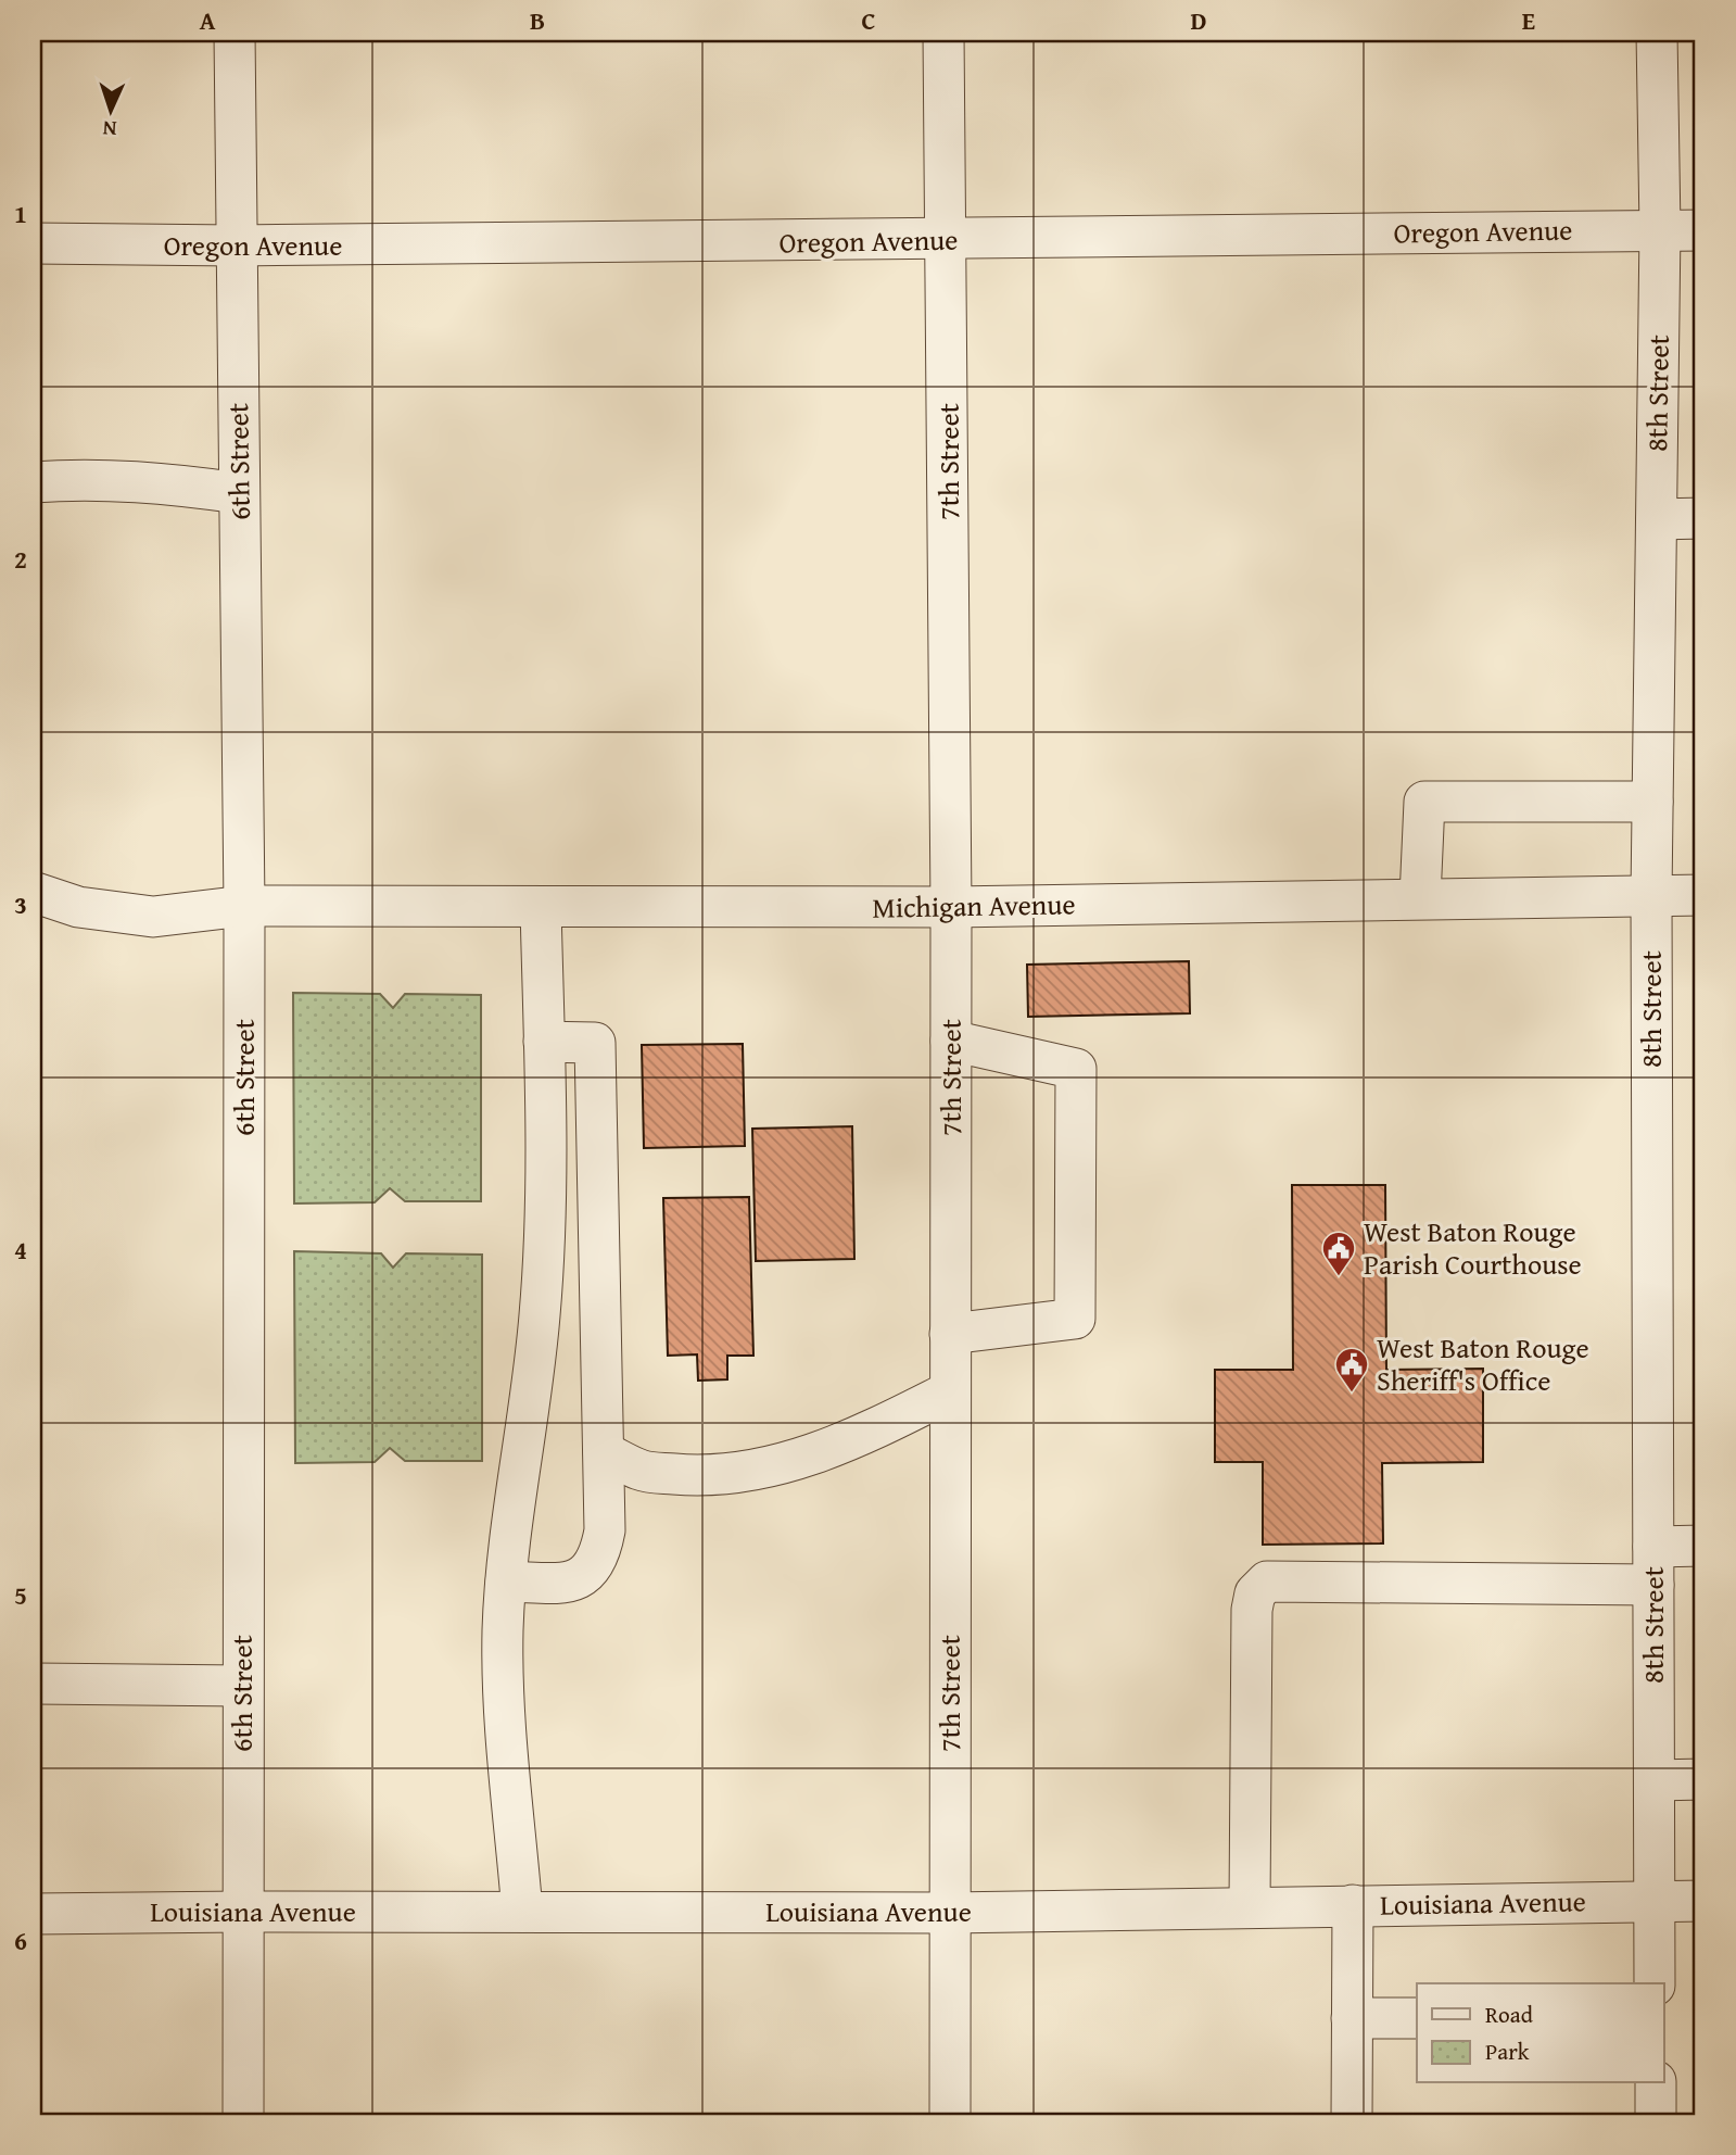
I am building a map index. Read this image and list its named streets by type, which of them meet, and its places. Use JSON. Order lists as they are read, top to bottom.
{
  "streets": {
    "street": [
      "Oregon Avenue",
      "8th Street",
      "6th Street",
      "7th Street",
      "Michigan Avenue",
      "Louisiana Avenue"
    ]
  },
  "crossings": [
    ["Oregon Avenue", "8th Street"],
    ["Oregon Avenue", "6th Street"],
    ["Oregon Avenue", "7th Street"],
    ["8th Street", "Michigan Avenue"],
    ["8th Street", "Louisiana Avenue"],
    ["6th Street", "Michigan Avenue"],
    ["6th Street", "Louisiana Avenue"],
    ["7th Street", "Michigan Avenue"],
    ["7th Street", "Louisiana Avenue"]
  ],
  "places": {
    "public building": ["West Baton Rouge Parish Courthouse", "West Baton Rouge Sheriff's Office"]
  },
  "legend": ["Road", "Park"],
  "north": "bottom",
  "grid": {
    "columns": [
      "A",
      "B",
      "C",
      "D",
      "E"
    ],
    "rows": [
      "1",
      "2",
      "3",
      "4",
      "5",
      "6"
    ]
  }
}
